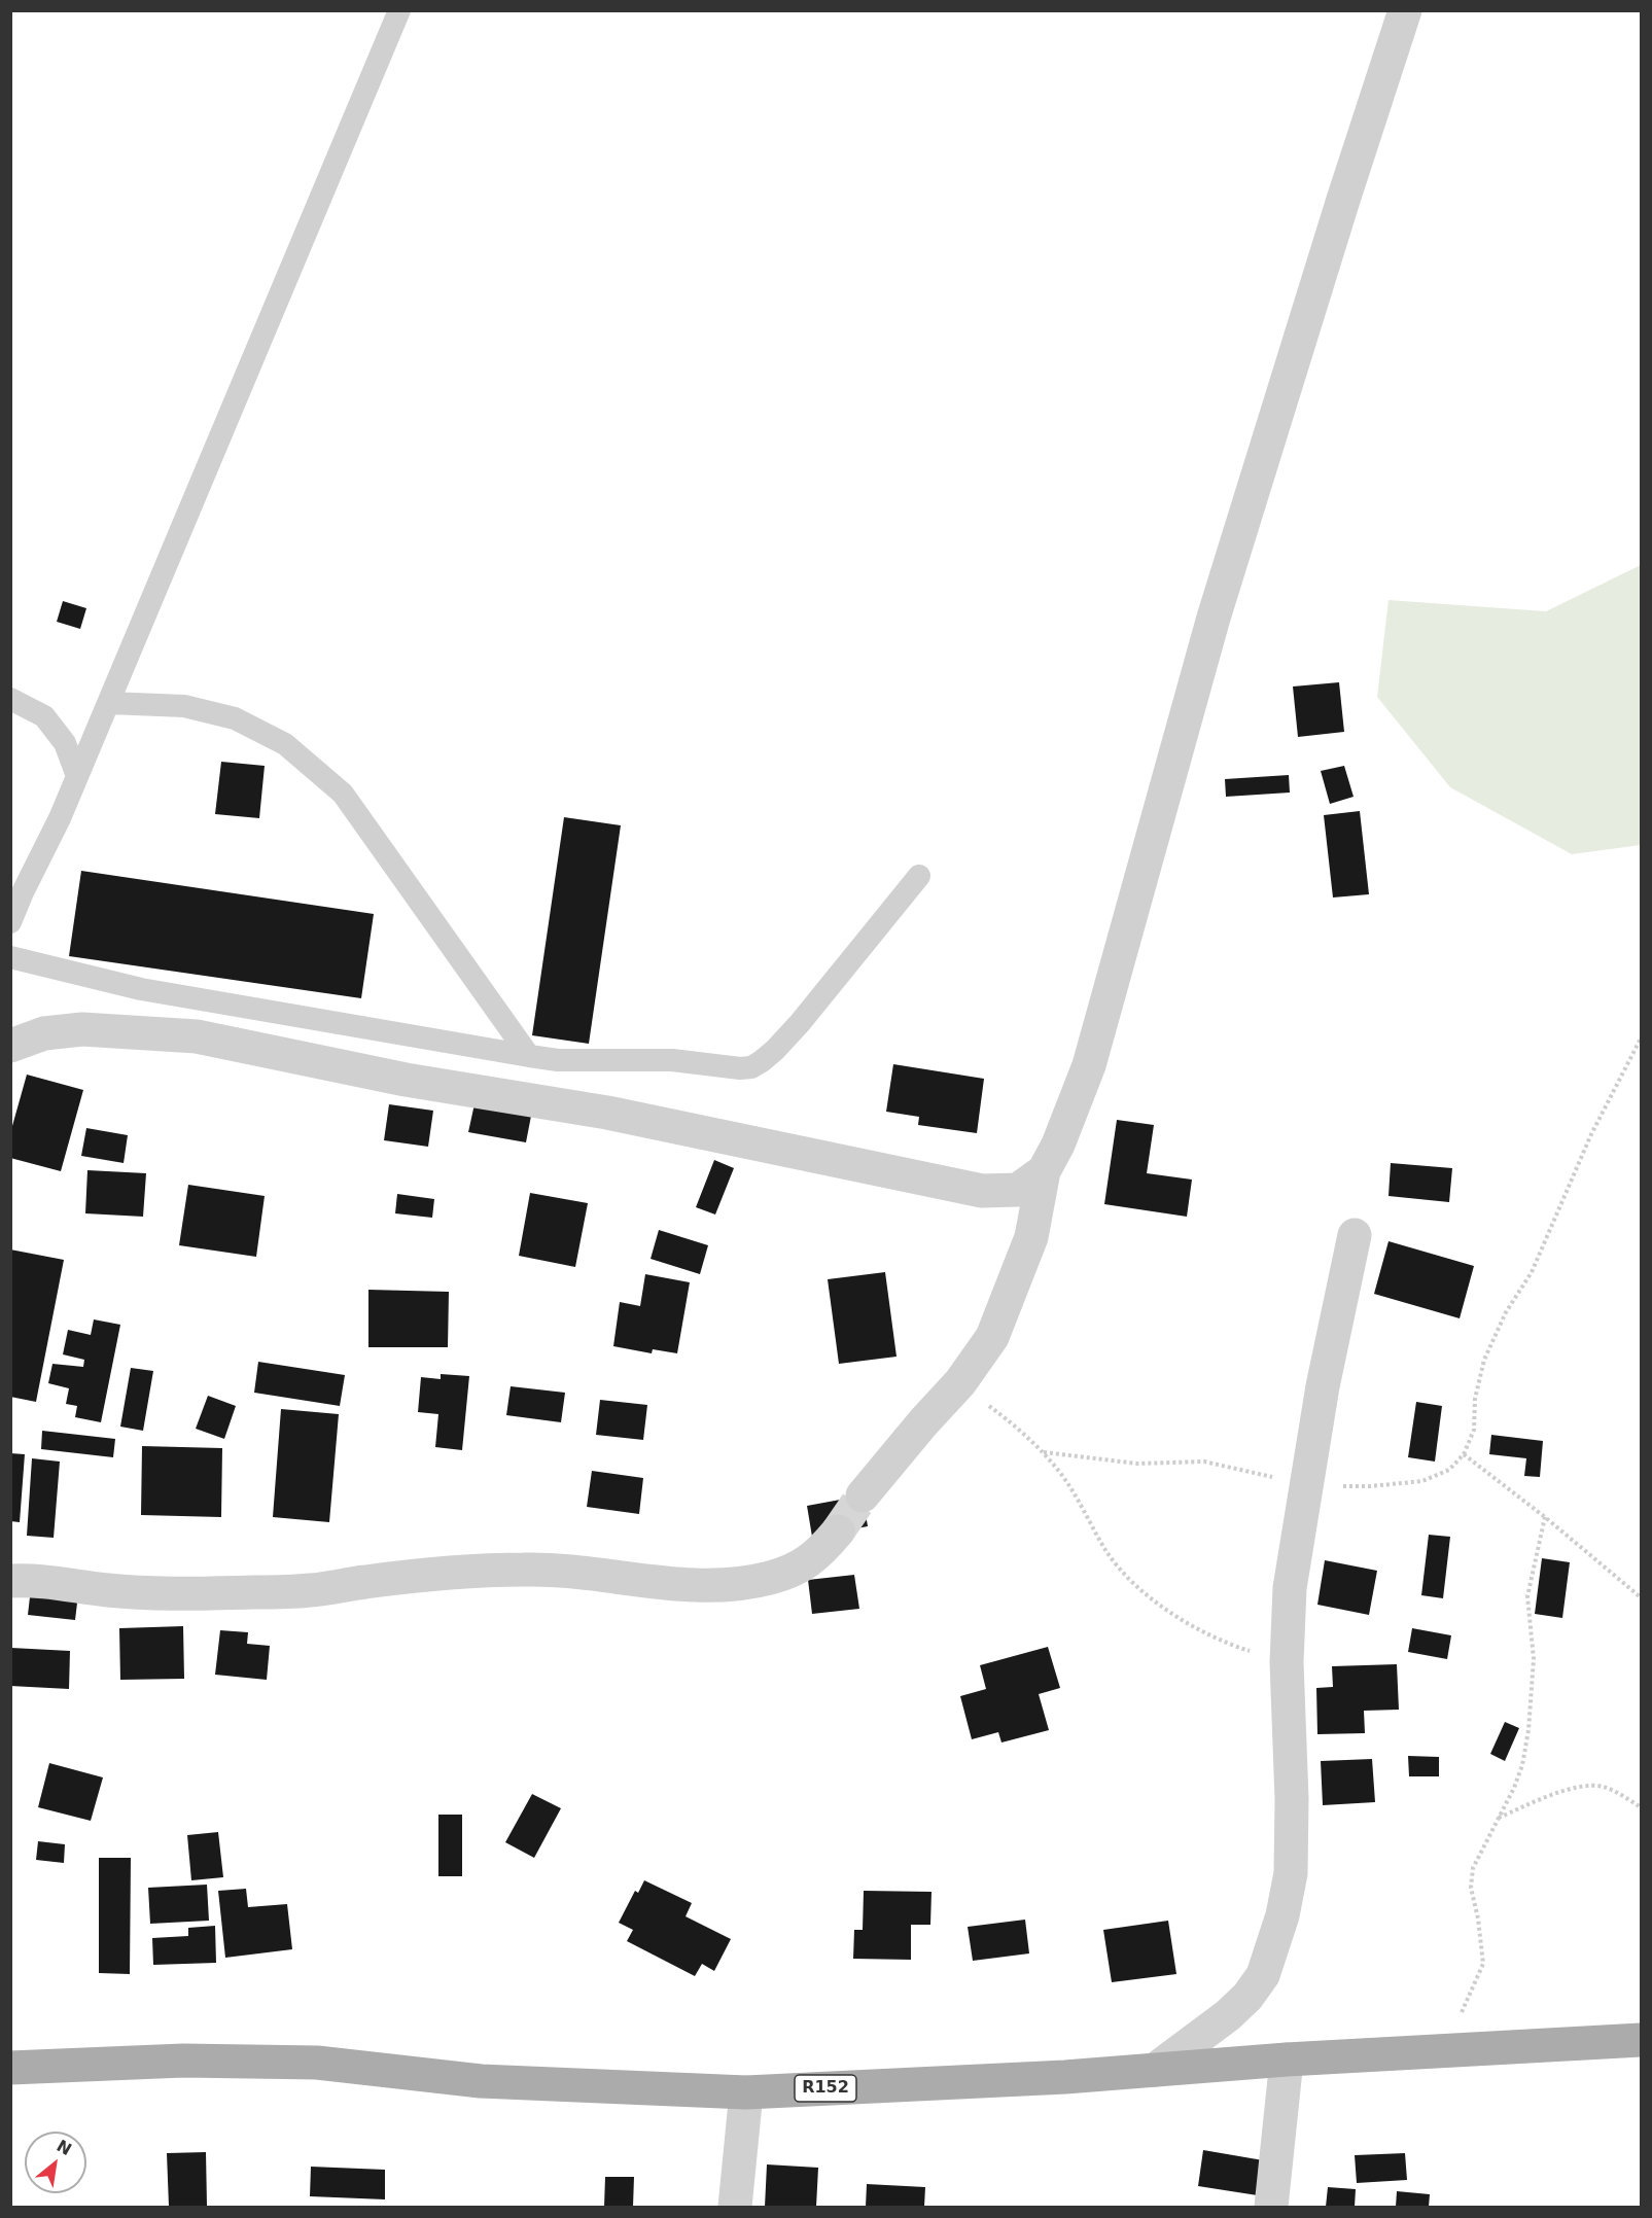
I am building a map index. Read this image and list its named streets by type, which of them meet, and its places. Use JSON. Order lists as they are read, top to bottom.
{
  "streets": {
    "main road": ["R152"]
  },
  "north": "top right"
}
